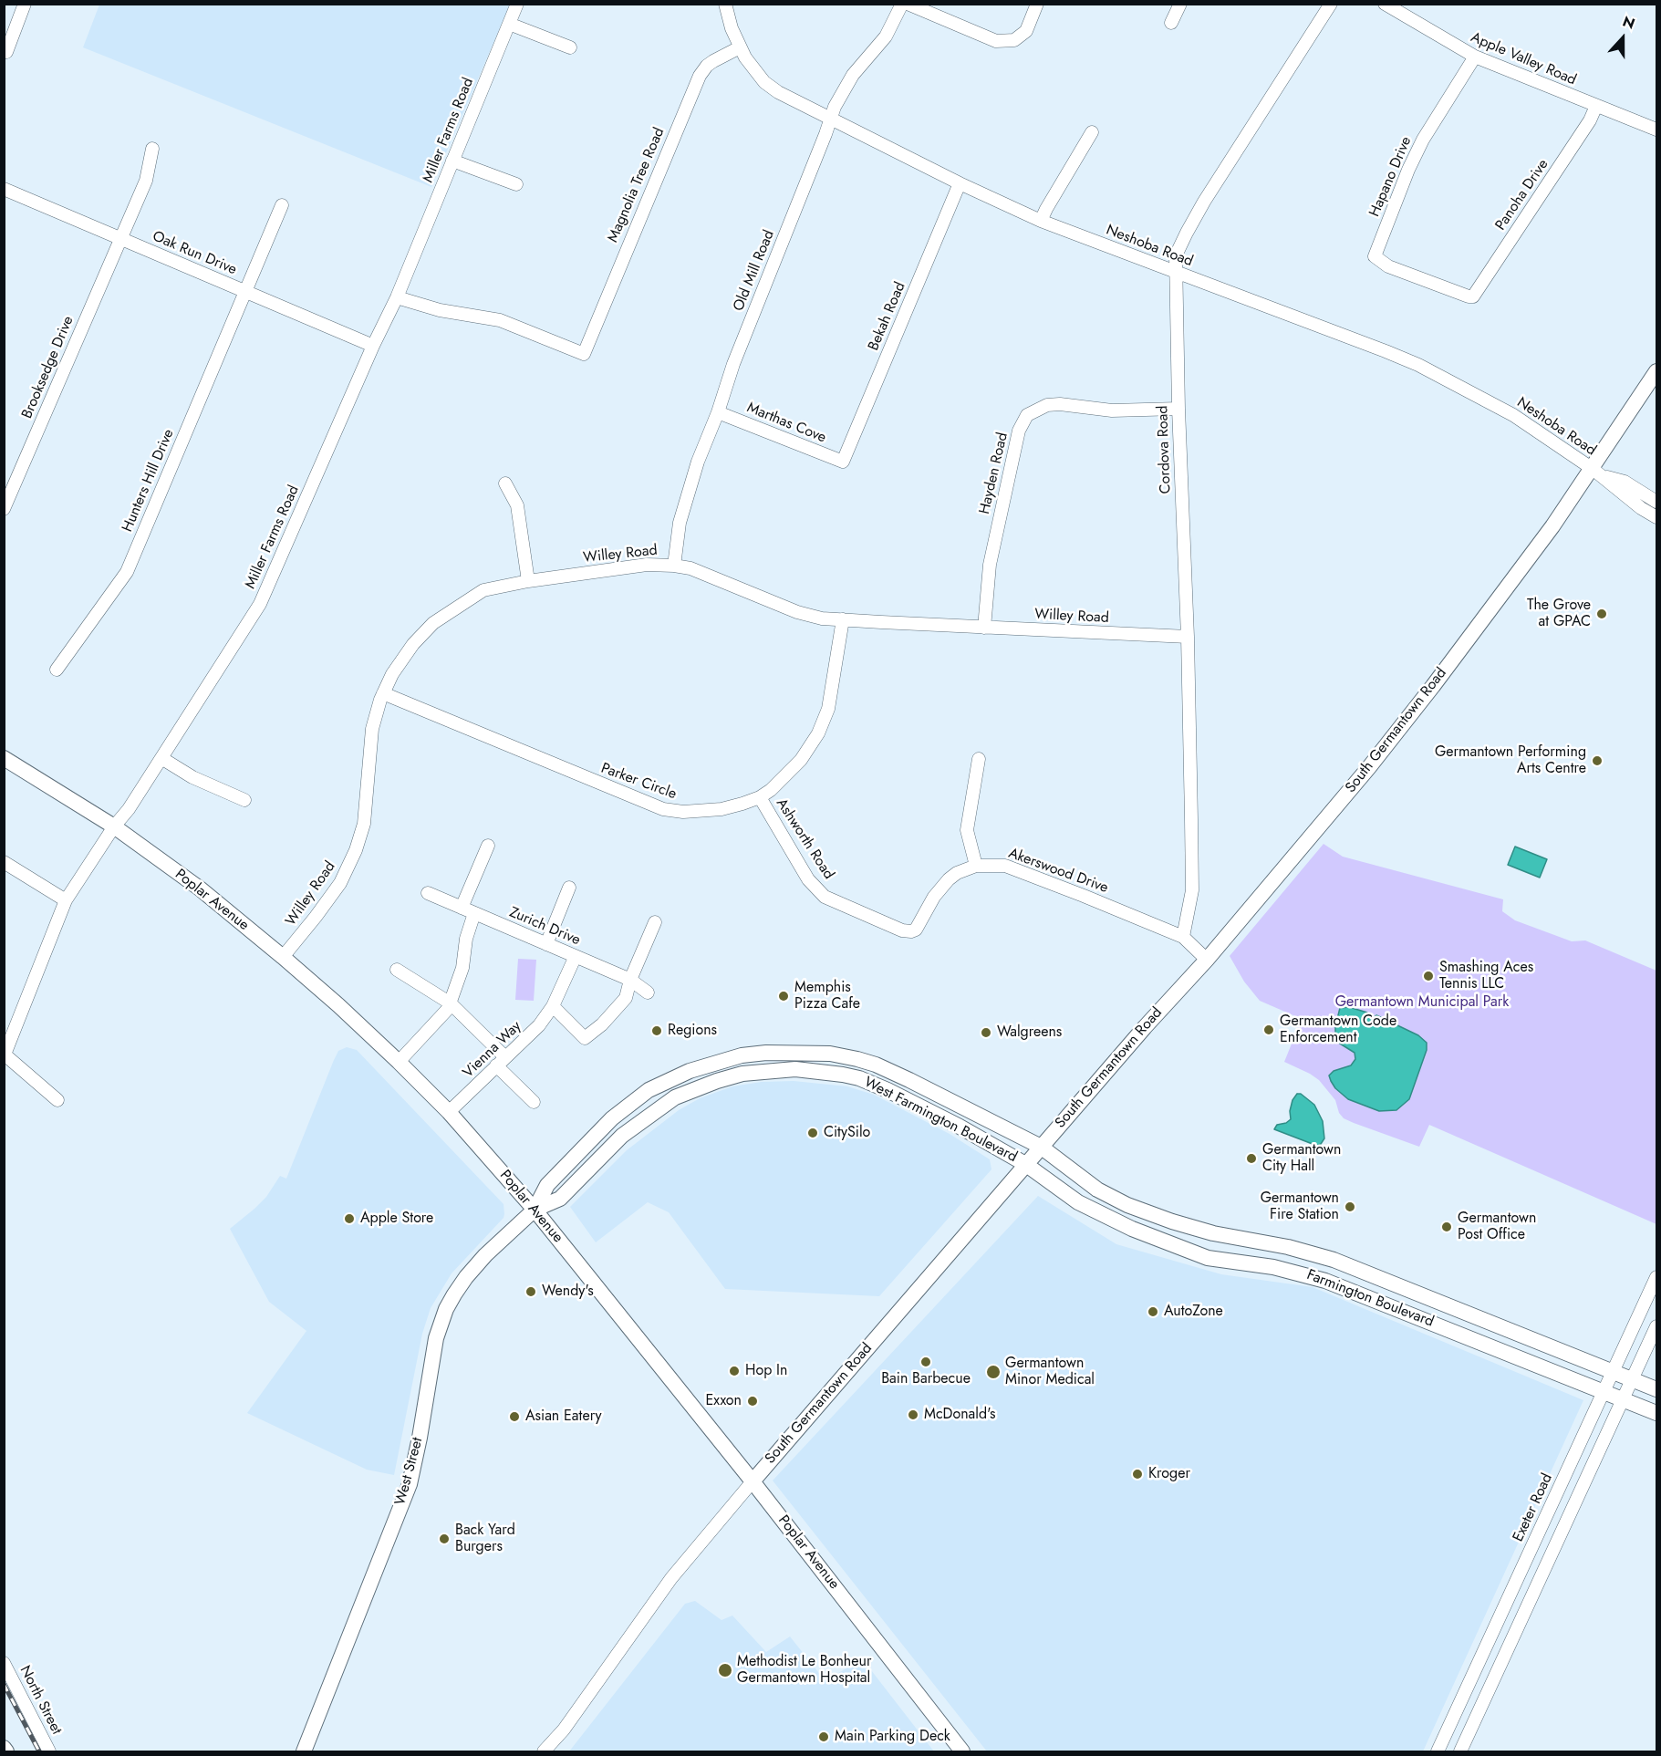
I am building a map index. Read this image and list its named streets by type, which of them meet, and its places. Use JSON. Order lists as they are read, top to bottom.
{
  "streets": {
    "main road": [
      "South Germantown Road",
      "Poplar Avenue",
      "West Farmington Boulevard",
      "Farmington Boulevard",
      "West Street"
    ],
    "street": [
      "Apple Valley Road",
      "Miller Farms Road",
      "Hapano Drive",
      "Magnolia Tree Road",
      "Panoha Drive",
      "Neshoba Road",
      "Oak Run Drive",
      "Old Mill Road",
      "Bekah Road",
      "Brooksedge Drive",
      "Marthas Cove",
      "Cordova Road",
      "Hayden Road",
      "Hunters Hill Drive",
      "Willey Road",
      "Parker Circle",
      "Ashworth Road",
      "Akerswood Drive",
      "Zurich Drive",
      "Vienna Way",
      "Exeter Road",
      "North Street"
    ]
  },
  "crossings": [
    ["Apple Valley Road", "Hapano Drive"],
    ["Apple Valley Road", "Panoha Drive"],
    ["Miller Farms Road", "Magnolia Tree Road"],
    ["Miller Farms Road", "Oak Run Drive"],
    ["Miller Farms Road", "Poplar Avenue"],
    ["Hapano Drive", "Panoha Drive"],
    ["Magnolia Tree Road", "Neshoba Road"],
    ["Neshoba Road", "Old Mill Road"],
    ["Neshoba Road", "Bekah Road"],
    ["Neshoba Road", "Cordova Road"],
    ["Neshoba Road", "South Germantown Road"],
    ["Oak Run Drive", "Brooksedge Drive"],
    ["Oak Run Drive", "Hunters Hill Drive"],
    ["Old Mill Road", "Marthas Cove"],
    ["Old Mill Road", "Willey Road"],
    ["Bekah Road", "Marthas Cove"],
    ["Cordova Road", "Hayden Road"],
    ["Cordova Road", "Willey Road"],
    ["Cordova Road", "Akerswood Drive"],
    ["Hayden Road", "Willey Road"],
    ["Willey Road", "Parker Circle"],
    ["Willey Road", "Poplar Avenue"],
    ["South Germantown Road", "Akerswood Drive"],
    ["South Germantown Road", "Poplar Avenue"],
    ["South Germantown Road", "West Farmington Boulevard"],
    ["South Germantown Road", "Farmington Boulevard"],
    ["Parker Circle", "Ashworth Road"],
    ["Ashworth Road", "Akerswood Drive"],
    ["Poplar Avenue", "Vienna Way"],
    ["Poplar Avenue", "West Farmington Boulevard"],
    ["Poplar Avenue", "West Street"],
    ["Zurich Drive", "Vienna Way"],
    ["West Farmington Boulevard", "Farmington Boulevard"],
    ["West Farmington Boulevard", "West Street"],
    ["Farmington Boulevard", "Exeter Road"]
  ],
  "parks": ["Germantown Municipal Park"],
  "places": [
    "The Grove at GPAC",
    "Germantown Performing Arts Centre",
    "Smashing Aces Tennis LLC",
    "Memphis Pizza Cafe",
    "Germantown Code Enforcement",
    "Regions",
    "Walgreens",
    "CitySilo",
    "Germantown City Hall",
    "Germantown Fire Station",
    "Apple Store",
    "Germantown Post Office",
    "Wendy's",
    "AutoZone",
    "Bain Barbecue",
    "Hop In",
    "Germantown Minor Medical",
    "Exxon",
    "McDonald's",
    "Asian Eatery",
    "Kroger",
    "Back Yard Burgers",
    "Methodist Le Bonheur Germantown Hospital",
    "Main Parking Deck"
  ],
  "north": "top"
}
